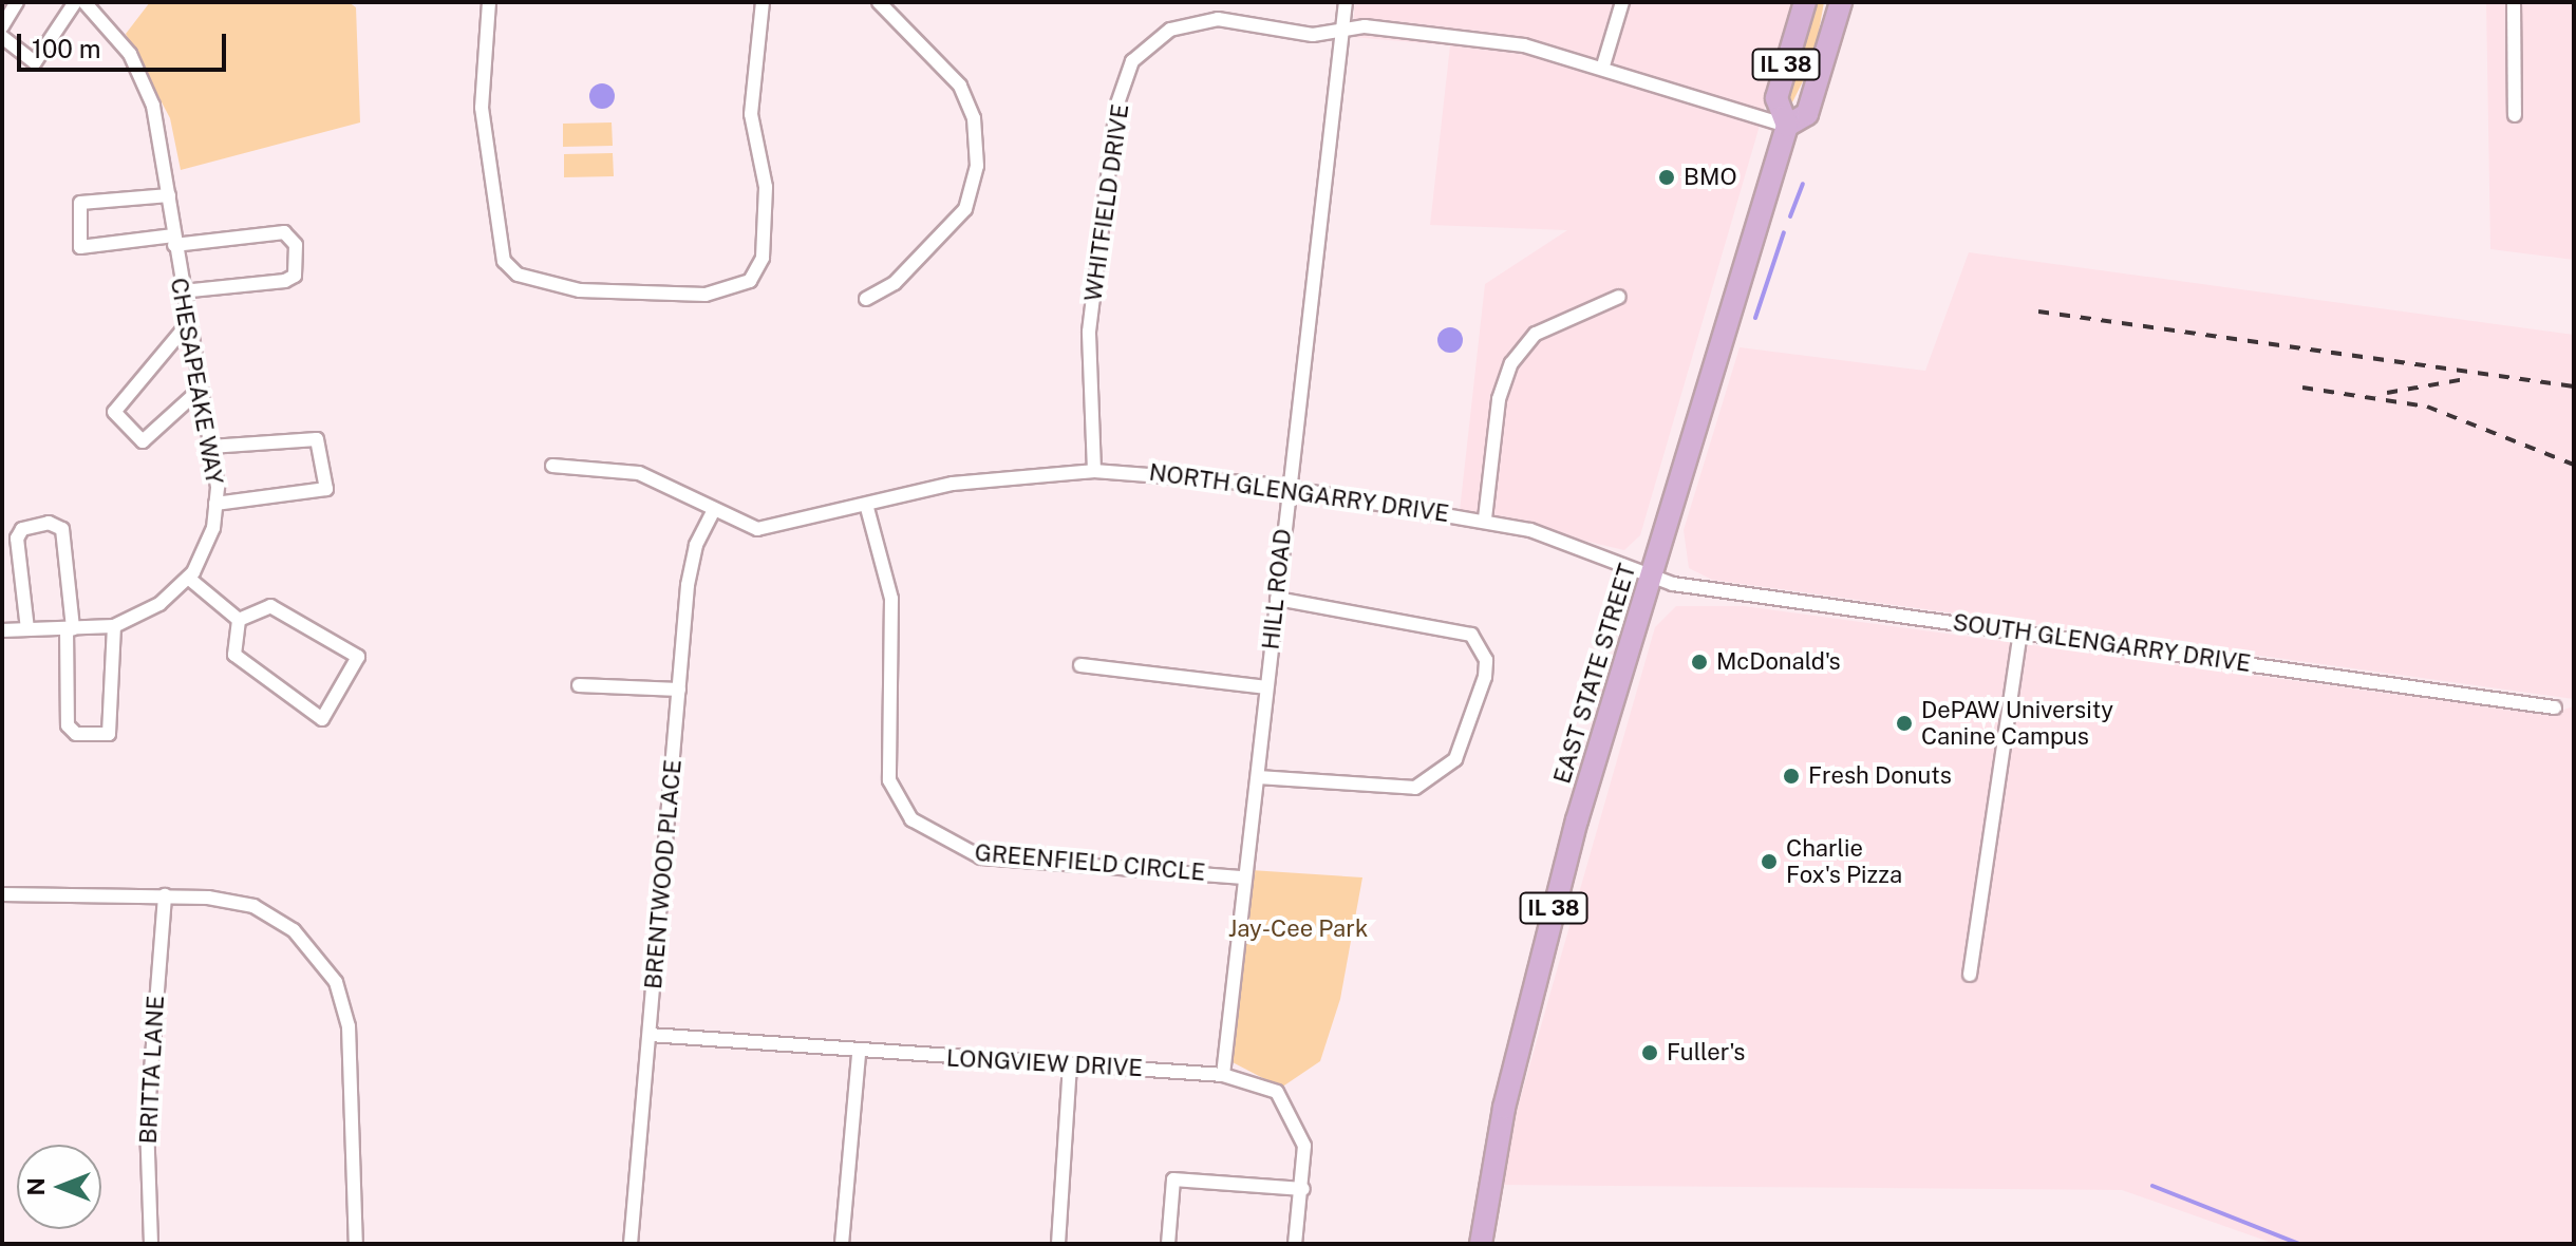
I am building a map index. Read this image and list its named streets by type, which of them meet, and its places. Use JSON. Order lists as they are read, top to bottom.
{
  "streets": {
    "main road": ["IL 38", "EAST STATE STREET"],
    "street": [
      "WHITFIELD DRIVE",
      "CHESAPEAKE WAY",
      "NORTH GLENGARRY DRIVE",
      "HILL ROAD",
      "SOUTH GLENGARRY DRIVE",
      "GREENFIELD CIRCLE",
      "BRENTWOOD PLACE",
      "LONGVIEW DRIVE",
      "BRITTA LANE"
    ]
  },
  "crossings": [
    ["WHITFIELD DRIVE", "NORTH GLENGARRY DRIVE"],
    ["WHITFIELD DRIVE", "HILL ROAD"],
    ["WHITFIELD DRIVE", "EAST STATE STREET"],
    ["NORTH GLENGARRY DRIVE", "HILL ROAD"],
    ["NORTH GLENGARRY DRIVE", "SOUTH GLENGARRY DRIVE"],
    ["NORTH GLENGARRY DRIVE", "EAST STATE STREET"],
    ["NORTH GLENGARRY DRIVE", "GREENFIELD CIRCLE"],
    ["NORTH GLENGARRY DRIVE", "BRENTWOOD PLACE"],
    ["HILL ROAD", "GREENFIELD CIRCLE"],
    ["HILL ROAD", "LONGVIEW DRIVE"],
    ["SOUTH GLENGARRY DRIVE", "EAST STATE STREET"],
    ["BRENTWOOD PLACE", "LONGVIEW DRIVE"]
  ],
  "parks": ["Jay-Cee Park"],
  "places": [
    "BMO",
    "McDonald's",
    "DePAW University Canine Campus",
    "Fresh Donuts",
    "Charlie Fox's Pizza",
    "Fuller's"
  ],
  "scale_bar": "100 m",
  "north": "left"
}
